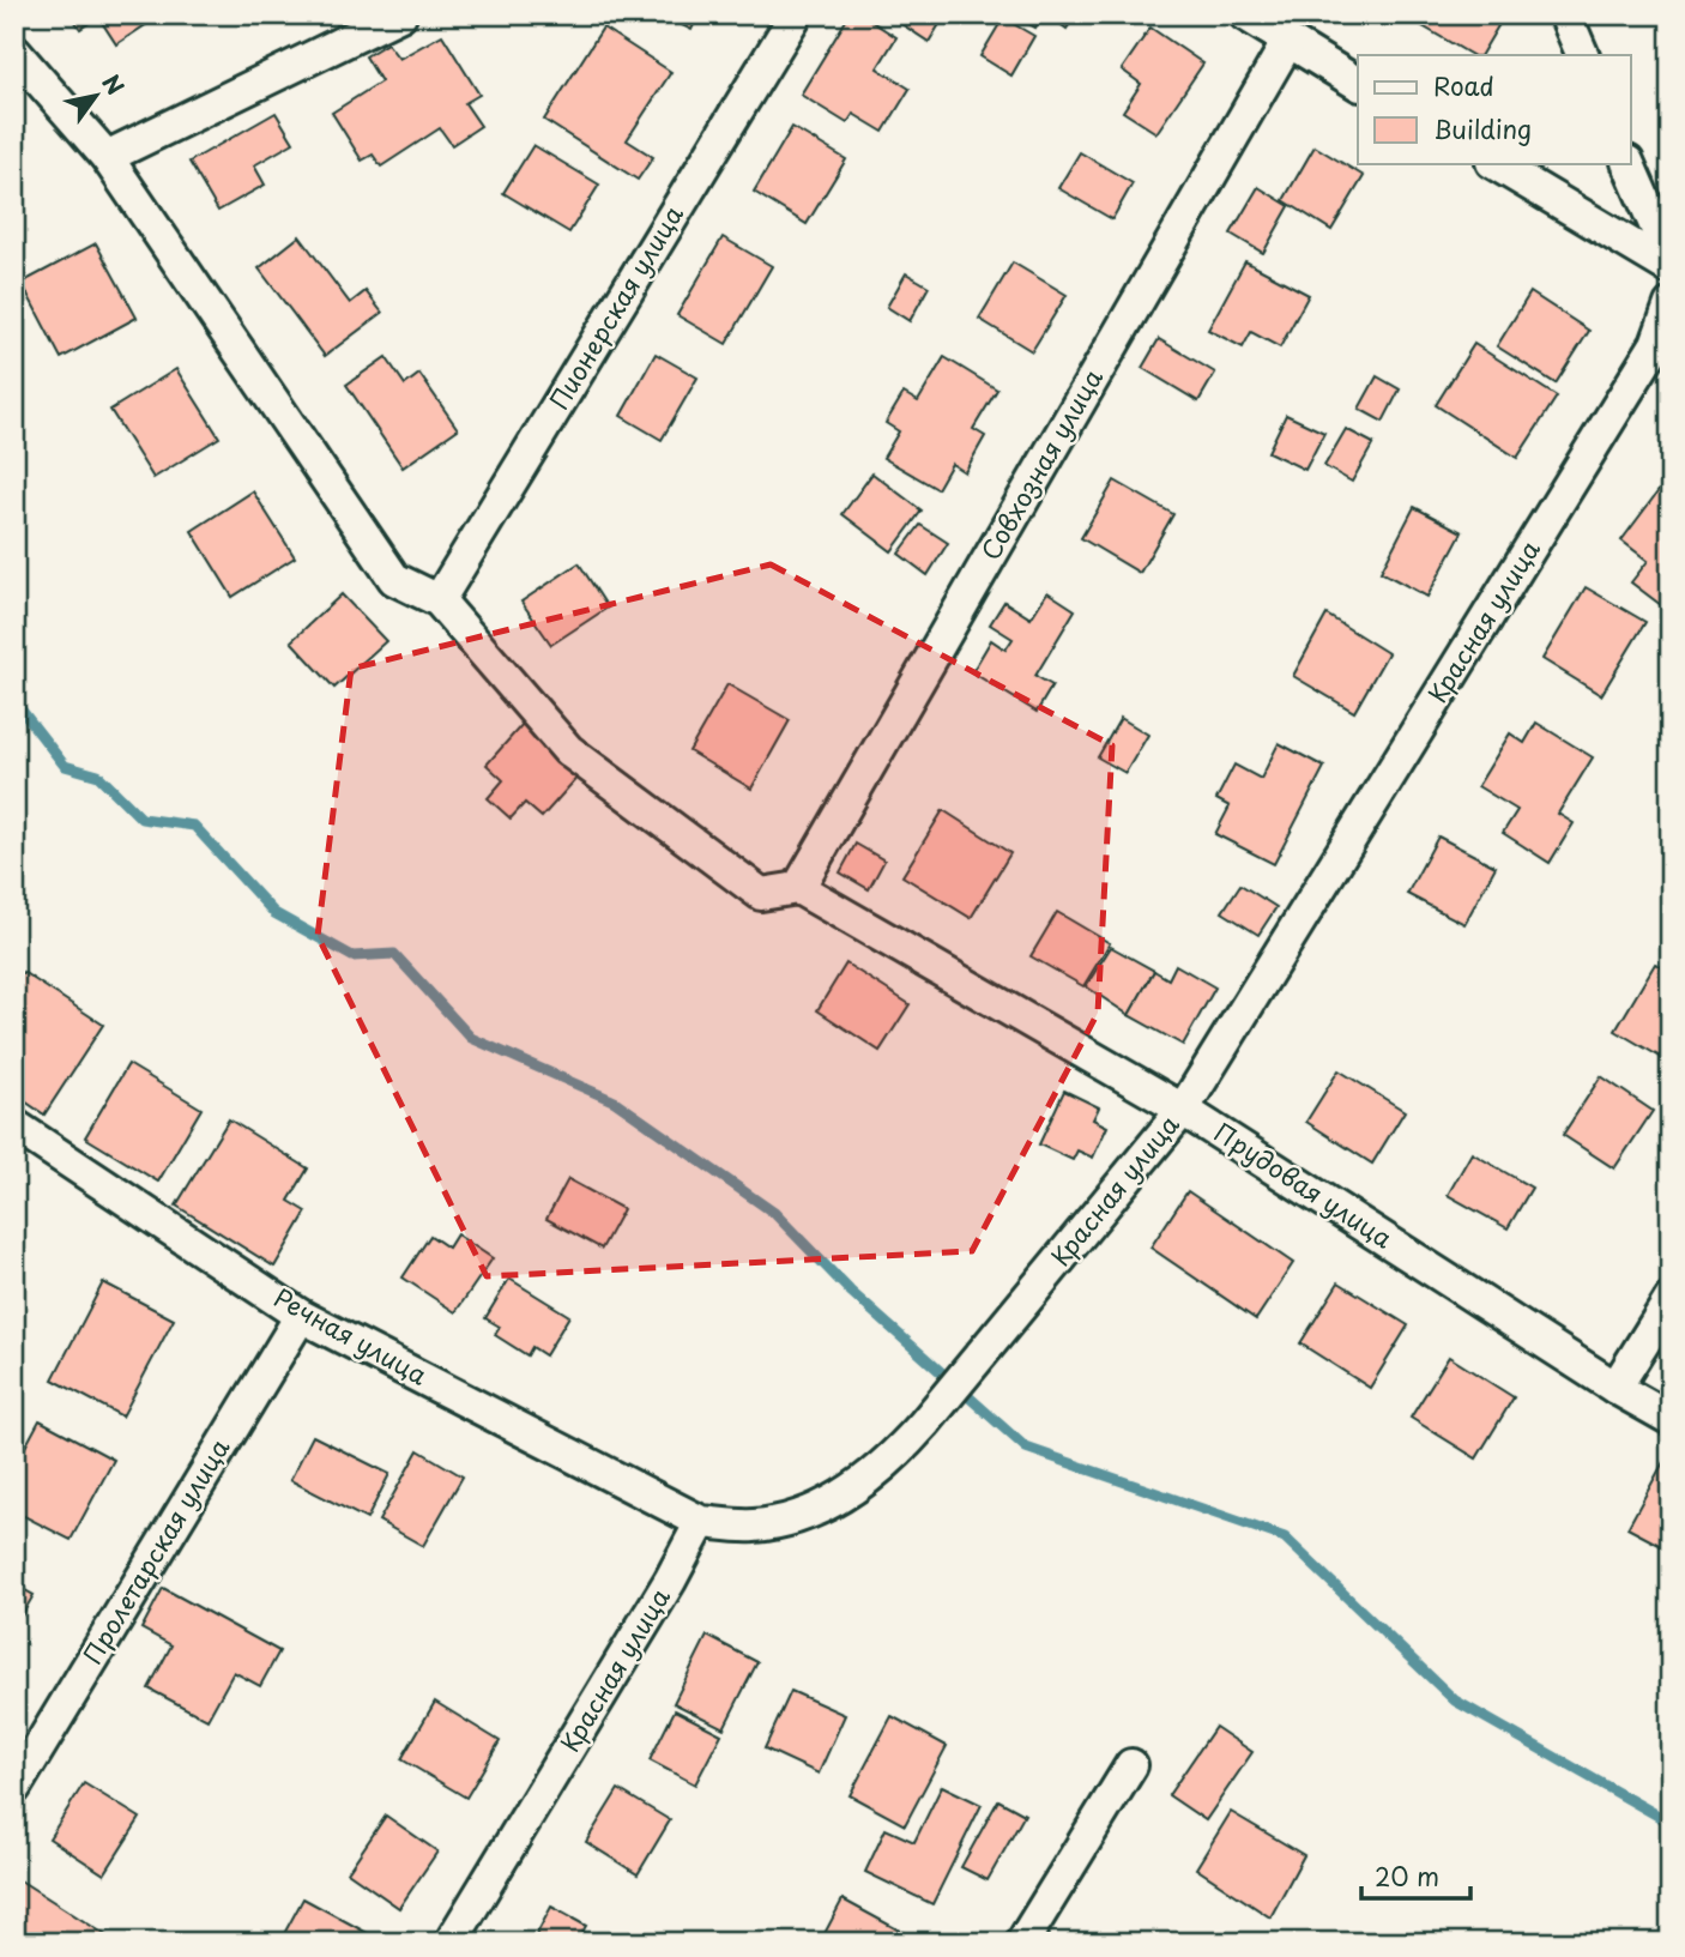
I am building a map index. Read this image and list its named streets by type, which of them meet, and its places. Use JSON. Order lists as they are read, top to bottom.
{
  "streets": {
    "street": [
      "Пионерская улица",
      "Совхозная улица",
      "Красная улица",
      "Прудовая улица",
      "Речная улица",
      "Пролетарская улица"
    ]
  },
  "crossings": [
    ["Совхозная улица", "Прудовая улица"],
    ["Красная улица", "Прудовая улица"],
    ["Красная улица", "Речная улица"],
    ["Речная улица", "Пролетарская улица"]
  ],
  "legend": ["Road", "Building"],
  "scale_bar": "20 m",
  "north": "top right"
}
